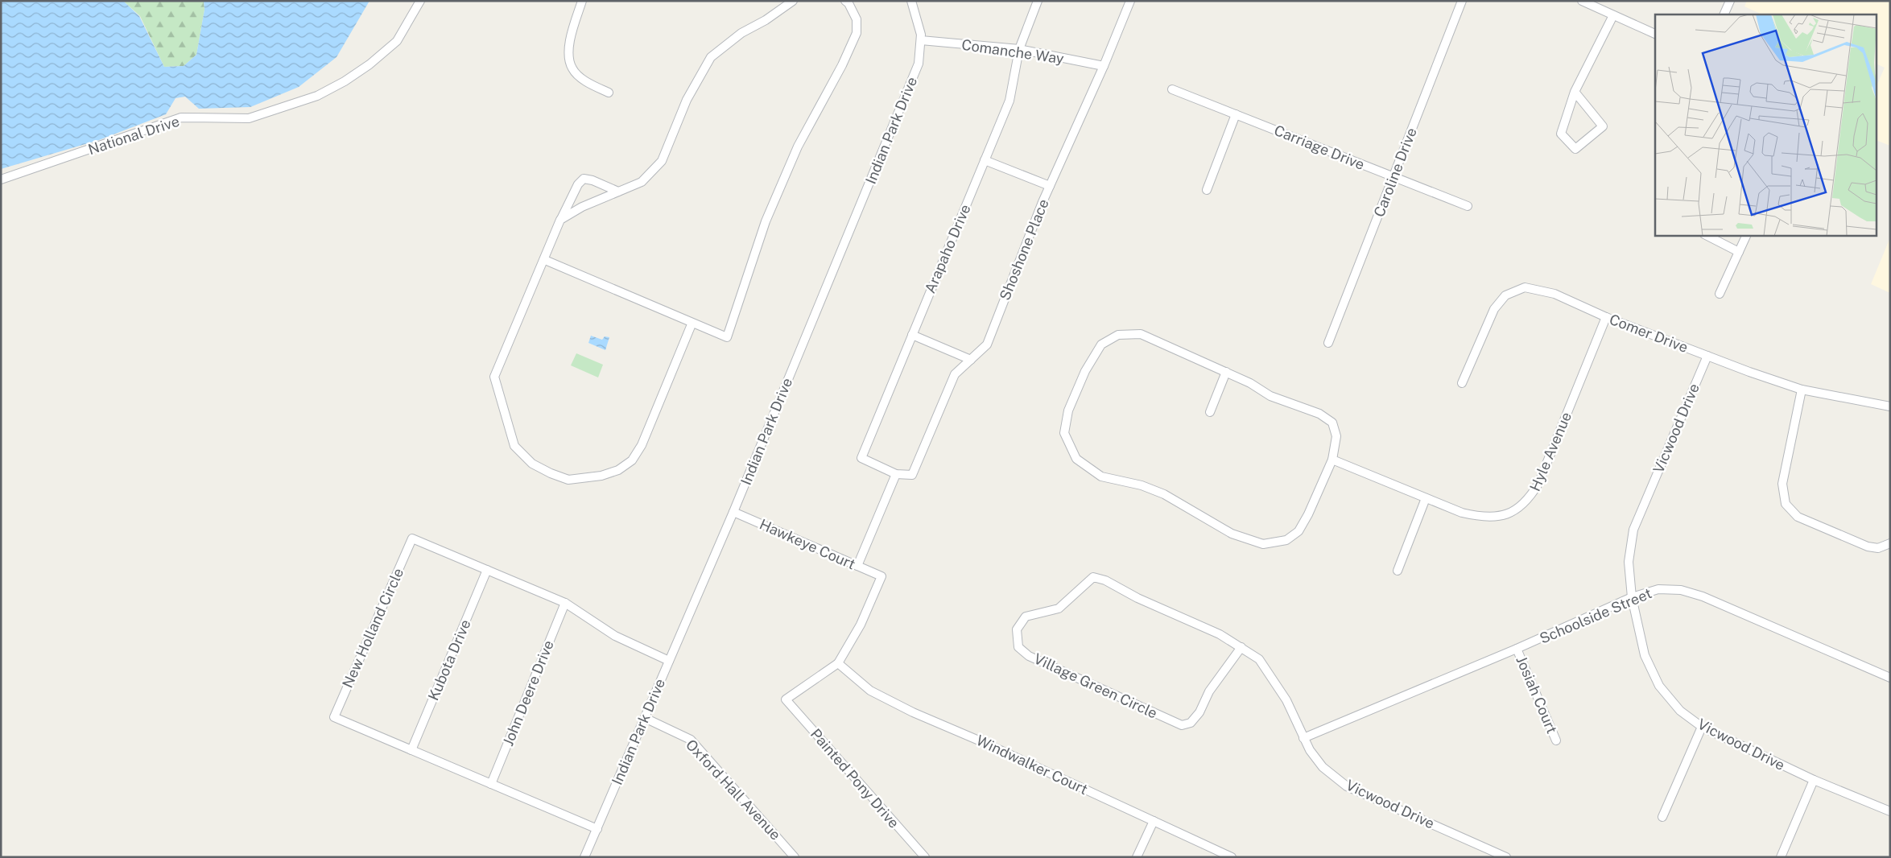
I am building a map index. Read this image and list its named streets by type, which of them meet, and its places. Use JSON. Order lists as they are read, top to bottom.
{
  "streets": {
    "street": [
      "Comanche Way",
      "Indian Park Drive",
      "National Drive",
      "Carriage Drive",
      "Caroline Drive",
      "Arapaho Drive",
      "Shoshone Place",
      "Comer Drive",
      "Vicwood Drive",
      "Hyle Avenue",
      "Hawkeye Court",
      "Schoolside Street",
      "New Holland Circle",
      "Kubota Drive",
      "Village Green Circle",
      "John Deere Drive",
      "Josiah Court",
      "Windwalker Court",
      "Painted Pony Drive",
      "Oxford Hall Avenue"
    ]
  },
  "crossings": [
    ["Comanche Way", "Indian Park Drive"],
    ["Comanche Way", "Arapaho Drive"],
    ["Comanche Way", "Shoshone Place"],
    ["Indian Park Drive", "Hawkeye Court"],
    ["Indian Park Drive", "New Holland Circle"],
    ["Indian Park Drive", "Oxford Hall Avenue"],
    ["Carriage Drive", "Caroline Drive"],
    ["Arapaho Drive", "Shoshone Place"],
    ["Comer Drive", "Vicwood Drive"],
    ["Comer Drive", "Hyle Avenue"],
    ["Vicwood Drive", "Schoolside Street"],
    ["Vicwood Drive", "Village Green Circle"],
    ["Hawkeye Court", "Windwalker Court"],
    ["Hawkeye Court", "Painted Pony Drive"],
    ["Schoolside Street", "Josiah Court"],
    ["New Holland Circle", "Kubota Drive"],
    ["New Holland Circle", "John Deere Drive"],
    ["Windwalker Court", "Painted Pony Drive"]
  ]
}
